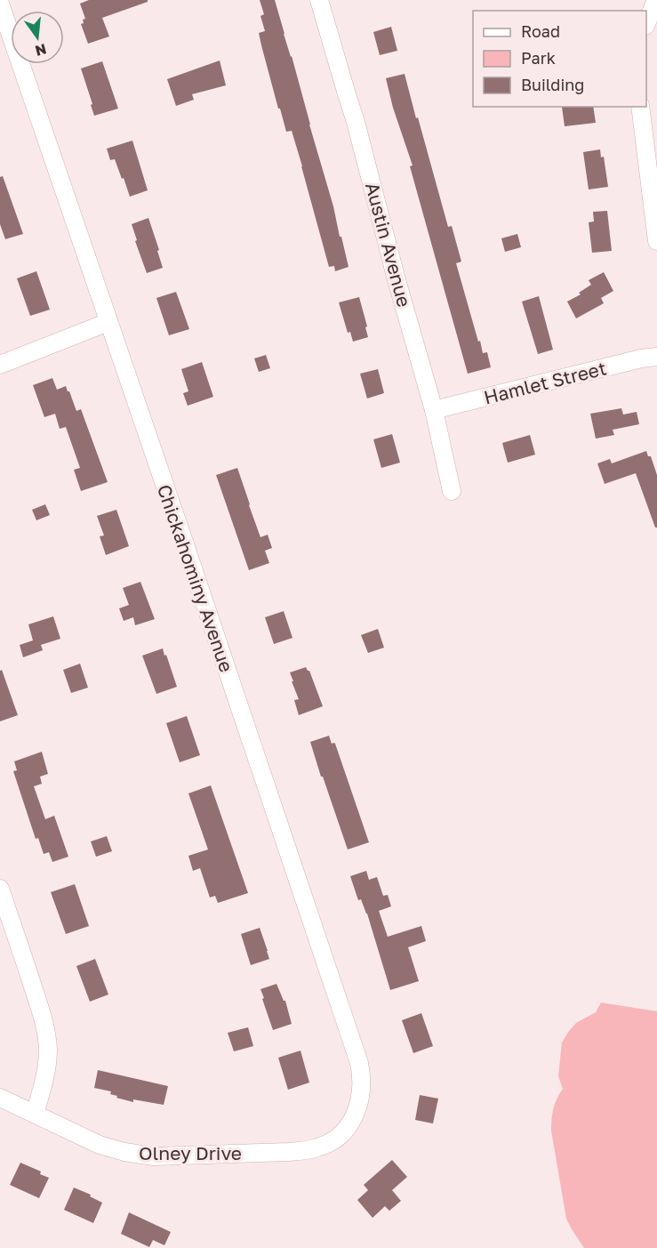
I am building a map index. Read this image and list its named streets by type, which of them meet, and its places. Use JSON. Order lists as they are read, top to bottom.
{
  "streets": {
    "street": [
      "Austin Avenue",
      "Hamlet Street",
      "Chickahominy Avenue",
      "Olney Drive"
    ]
  },
  "crossings": [
    ["Austin Avenue", "Hamlet Street"],
    ["Chickahominy Avenue", "Olney Drive"]
  ],
  "legend": ["Road", "Park", "Building"],
  "north": "bottom"
}
